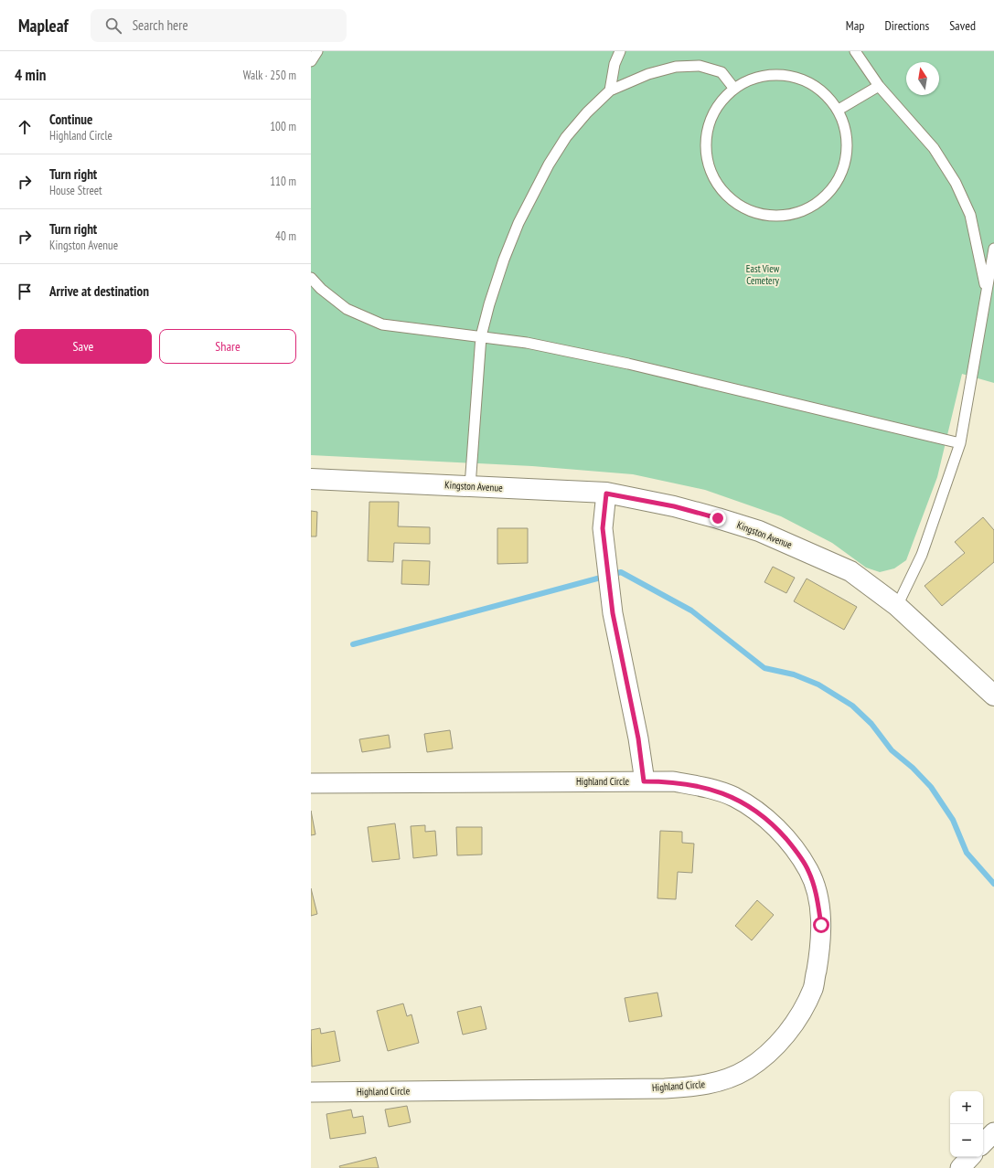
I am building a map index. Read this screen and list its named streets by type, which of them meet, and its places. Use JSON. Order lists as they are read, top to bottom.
{
  "streets": {
    "street": ["Kingston Avenue", "Highland Circle"]
  },
  "parks": ["East View Cemetery"],
  "north": "top",
  "page": {
    "header": "Mapleaf",
    "search": "Search here",
    "nav": ["Map", "Directions", "Saved"],
    "heading": ["4 min", "Walk · 250 m"],
    "list": [
      ["Continue", "Highland Circle", "100 m"],
      ["Turn right", "House Street", "110 m"],
      ["Turn right", "Kingston Avenue", "40 m"],
      "Arrive at destination"
    ],
    "buttons": ["Save", "Share"],
    "map_buttons": ["+", "−"]
  }
}
